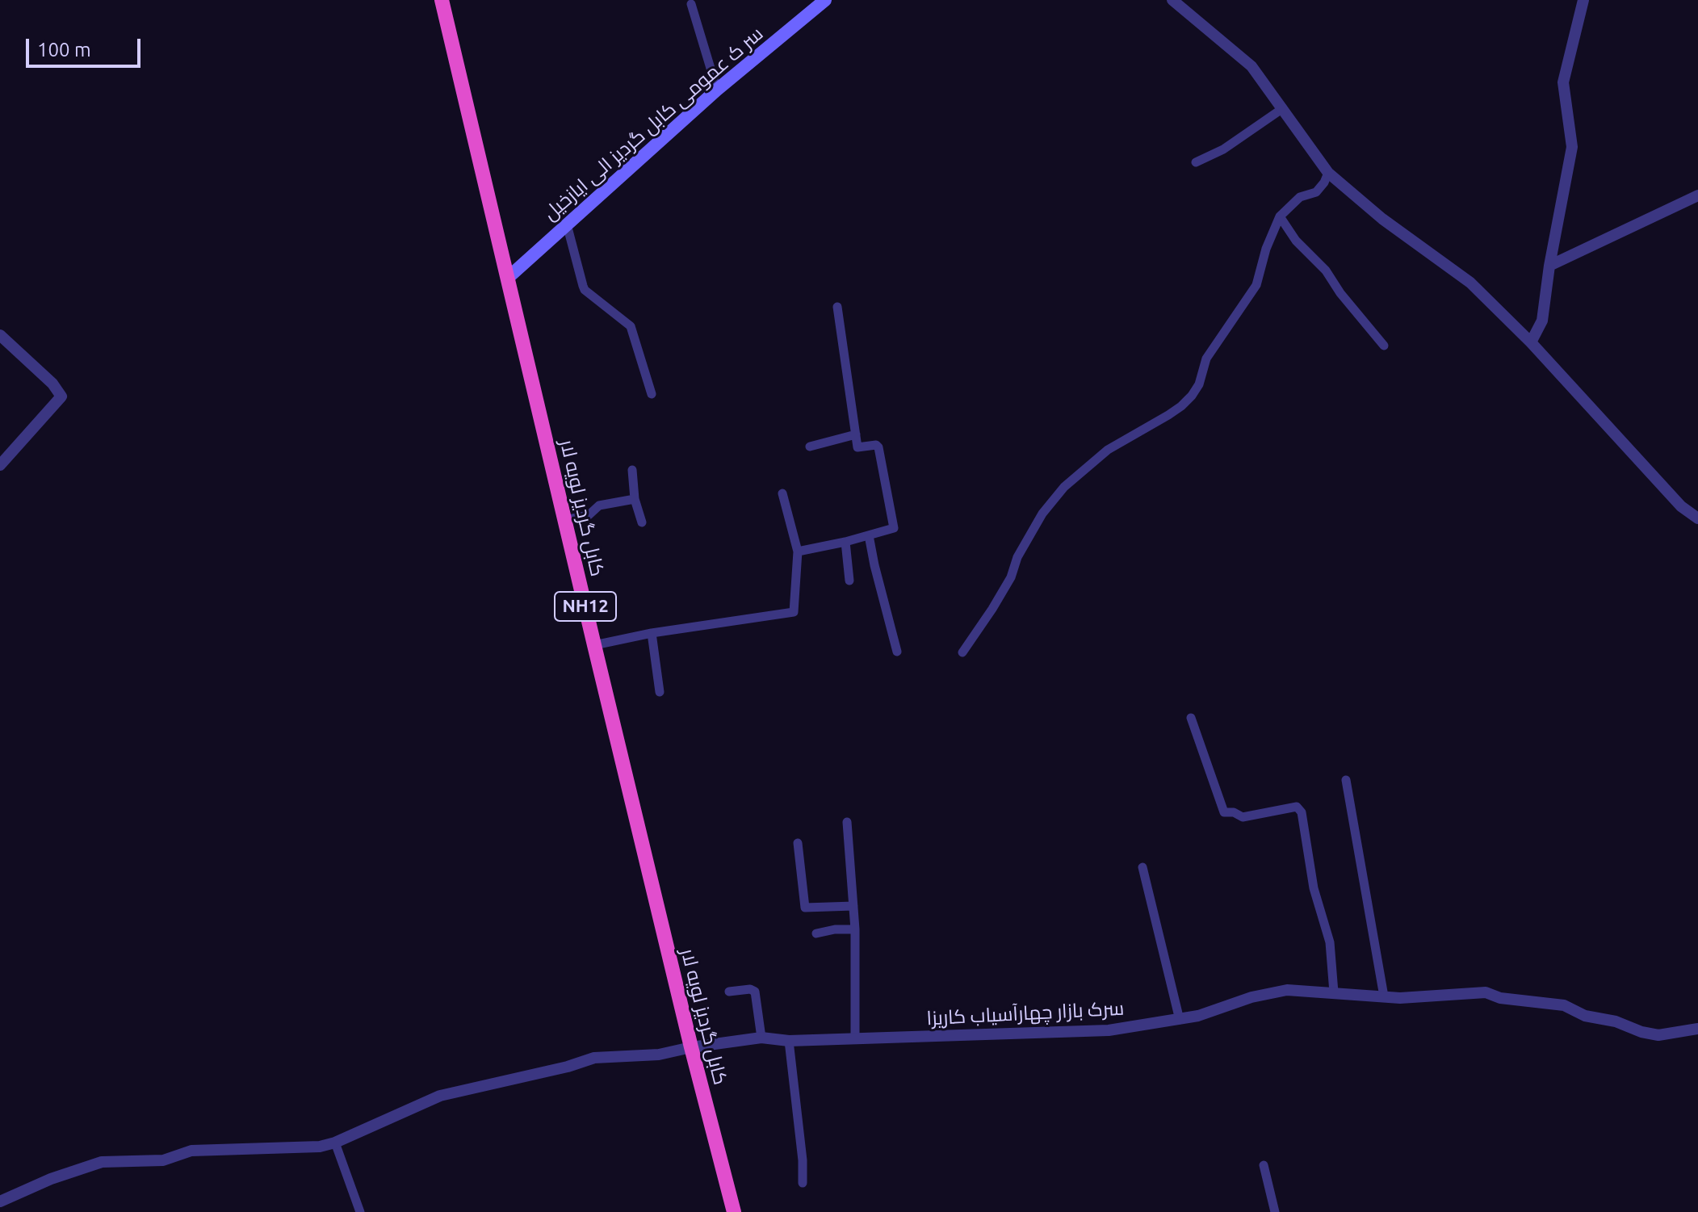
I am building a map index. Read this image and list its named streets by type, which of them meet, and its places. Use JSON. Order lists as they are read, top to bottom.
{
  "streets": {
    "highway": ["کابل گردیز لویه لار", "NH12"],
    "main road": ["سر ک عمومی کابل گردیز الی ایازخیل"],
    "street": ["سرک بازار چهارآسیاب کاریزا"]
  },
  "crossings": [
    ["سر ک عمومی کابل گردیز الی ایازخیل", "کابل گردیز لویه لار"],
    ["کابل گردیز لویه لار", "سرک بازار چهارآسیاب کاریزا"]
  ],
  "scale_bar": "100 m"
}
